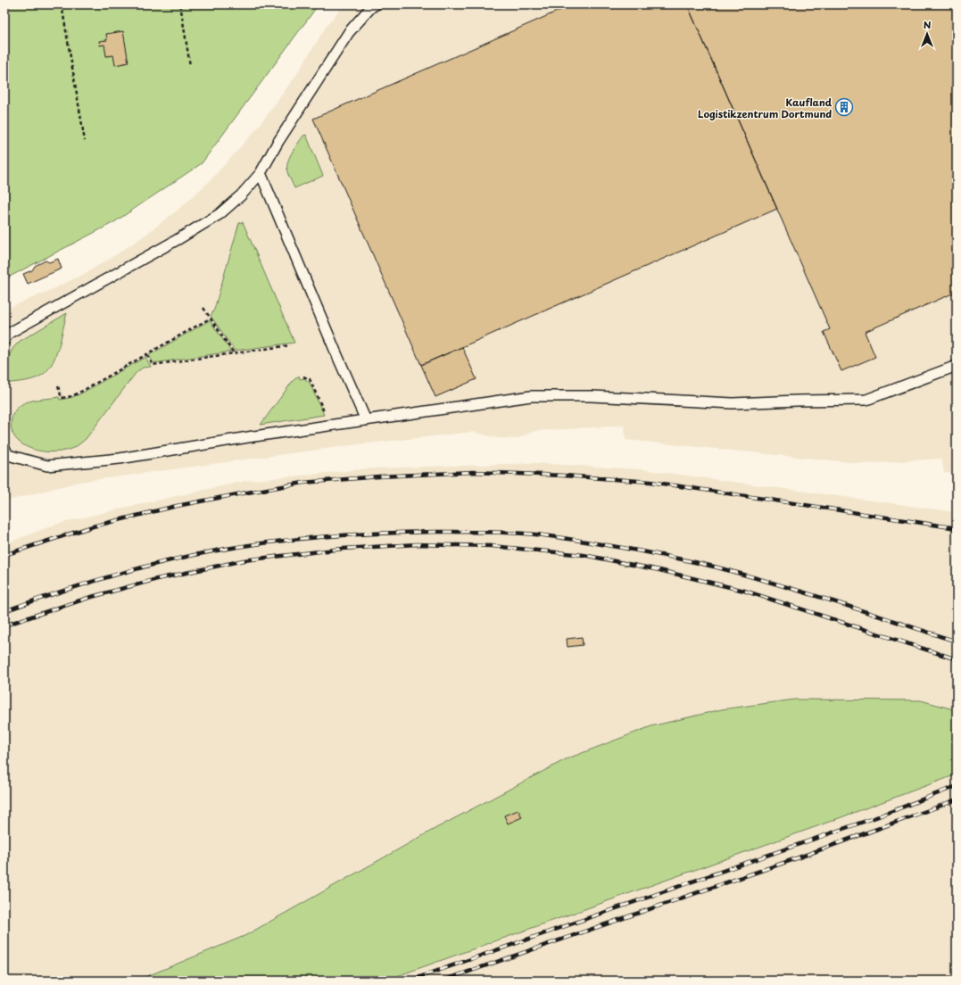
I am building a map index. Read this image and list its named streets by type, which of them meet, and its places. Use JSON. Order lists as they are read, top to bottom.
{
  "places": {
    "building": ["Kaufland Logistikzentrum Dortmund"]
  },
  "north": "top"
}
